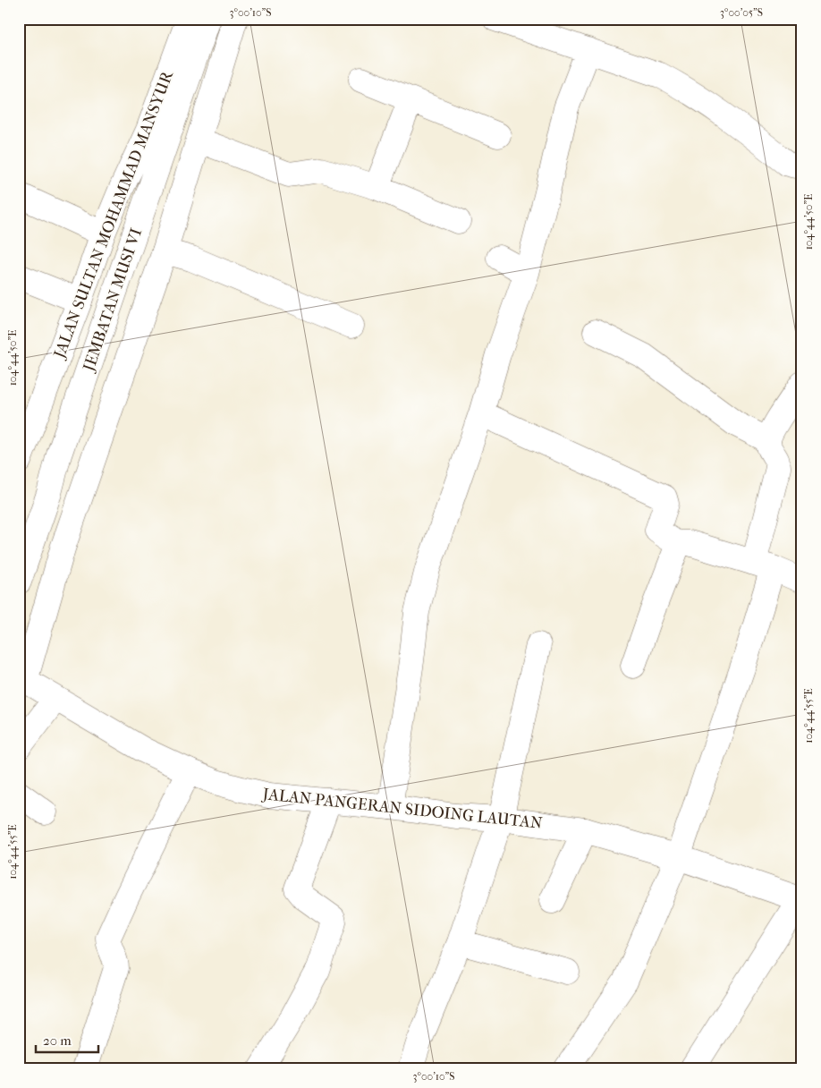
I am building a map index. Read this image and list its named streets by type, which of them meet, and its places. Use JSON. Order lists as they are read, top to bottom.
{
  "streets": {
    "street": ["JALAN SULTAN MOHAMMAD MANSYUR", "JEMBATAN MUSI VI", "JALAN PANGERAN SIDOING LAUTAN"]
  },
  "scale_bar": "20 m",
  "coordinates": [
    "3°00'10\"S",
    "3°00'05\"S",
    "104°44'50\"E",
    "104°44'55\"E"
  ]
}
